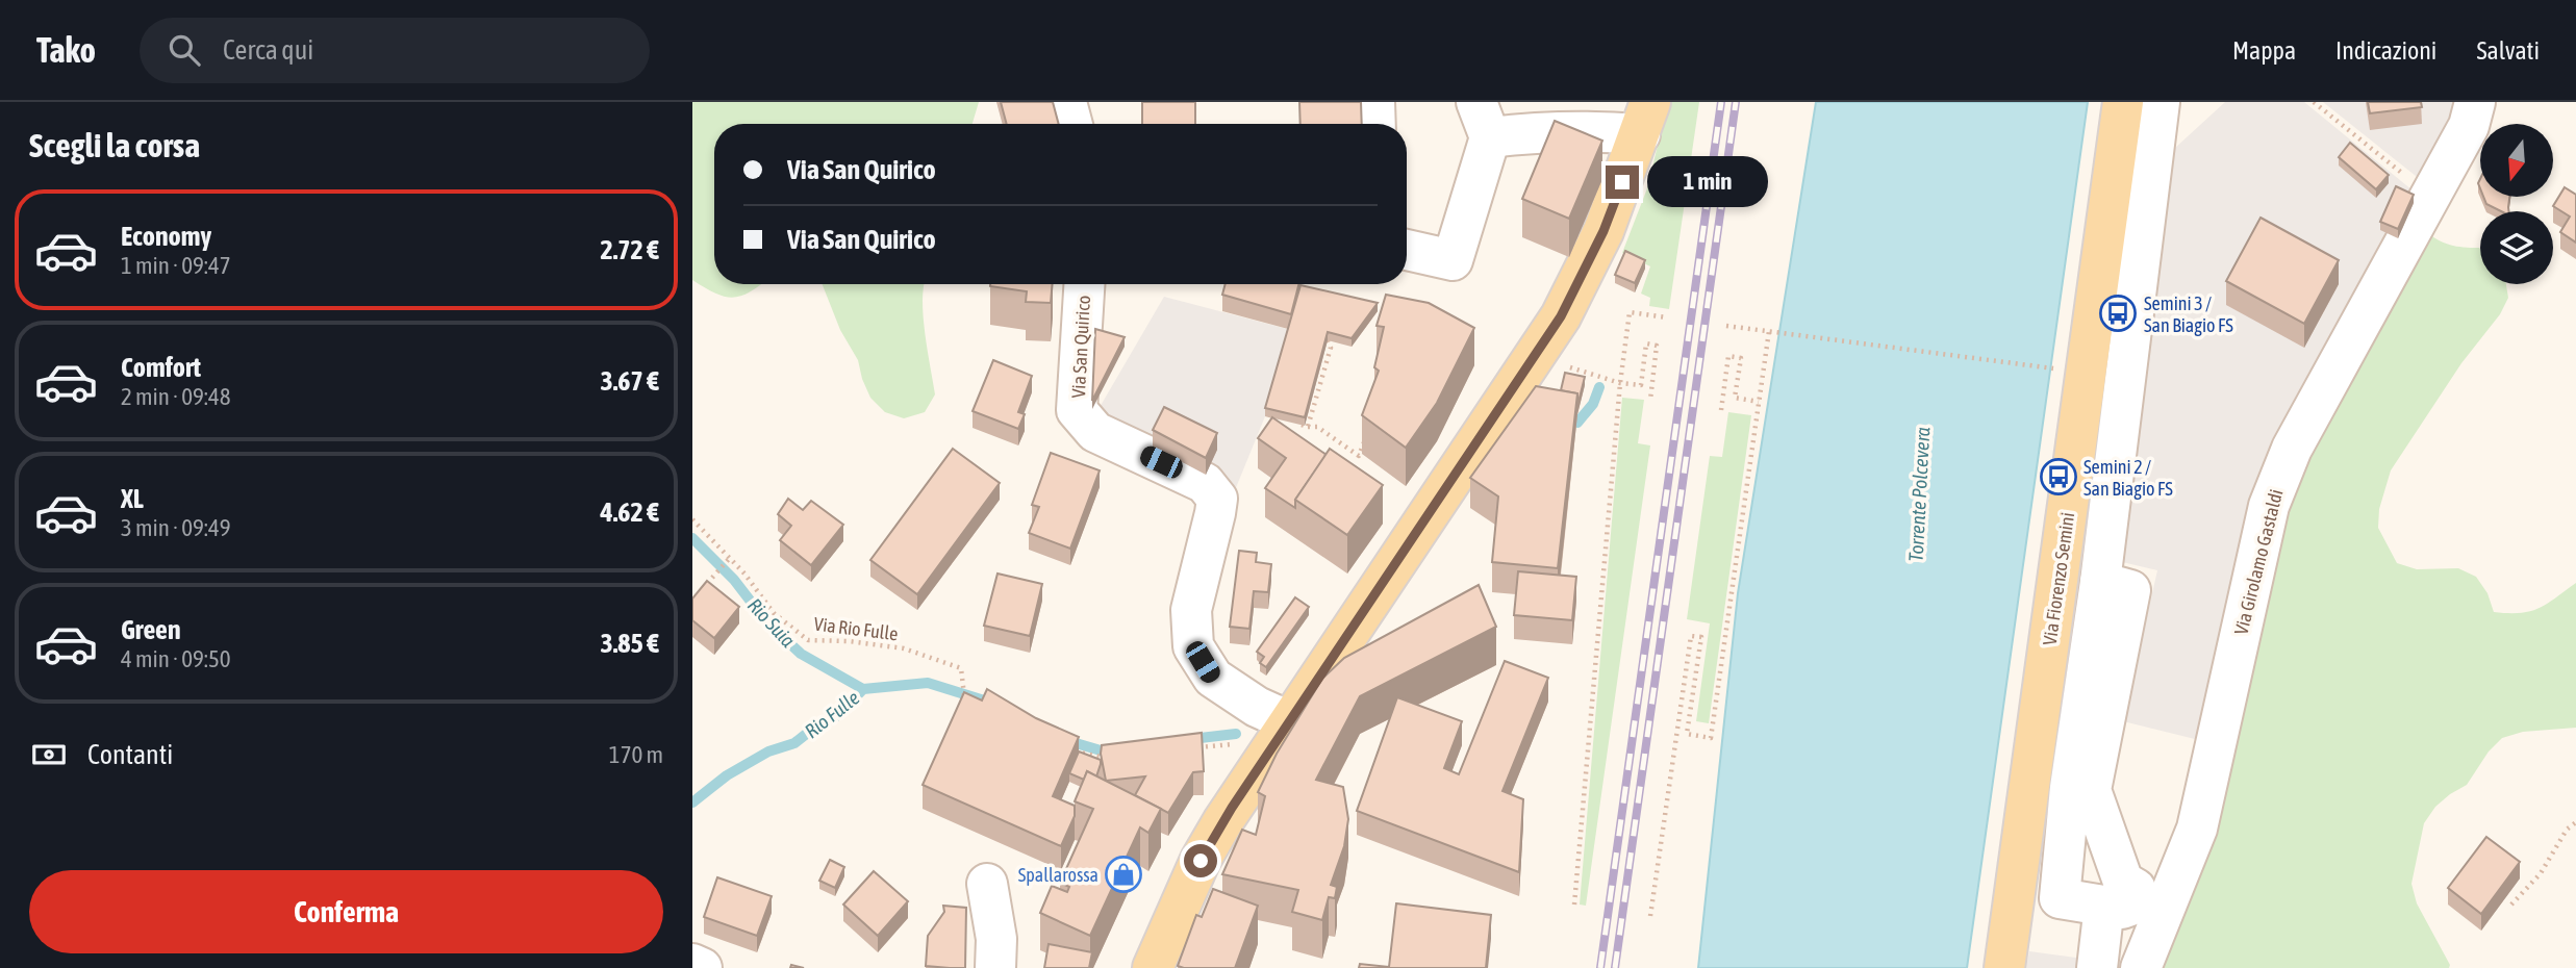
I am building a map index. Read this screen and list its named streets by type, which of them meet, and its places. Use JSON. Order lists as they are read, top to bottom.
{
  "streets": {
    "main road": ["Via Fiorenzo Semini"],
    "street": ["Via San Quirico", "Via Girolamo Gastaldi"],
    "path": ["Via Rio Fulle"]
  },
  "water": ["Torrente Polcevera", "Rio Suia", "Rio Fulle"],
  "places": {
    "bus stop": ["Semini 3 / San Biagio FS", "Semini 2 / San Biagio FS"],
    "shop": ["Spallarossa"]
  },
  "north": "bottom",
  "page": {
    "header": "Tako",
    "search": "Cerca qui",
    "nav": ["Mappa", "Indicazioni", "Salvati"],
    "heading": "Scegli la corsa",
    "banner": ["Via San Quirico", "Via San Quirico"],
    "bubble": "1 min",
    "list": [
      {
        "name": "Economy",
        "note": "1 min · 09:47",
        "value": "2.72 €"
      },
      {
        "name": "Comfort",
        "note": "2 min · 09:48",
        "value": "3.67 €"
      },
      {
        "name": "XL",
        "note": "3 min · 09:49",
        "value": "4.62 €"
      },
      {
        "name": "Green",
        "note": "4 min · 09:50",
        "value": "3.85 €"
      }
    ],
    "pay": ["Contanti", "170 m"],
    "buttons": "Conferma"
  }
}
